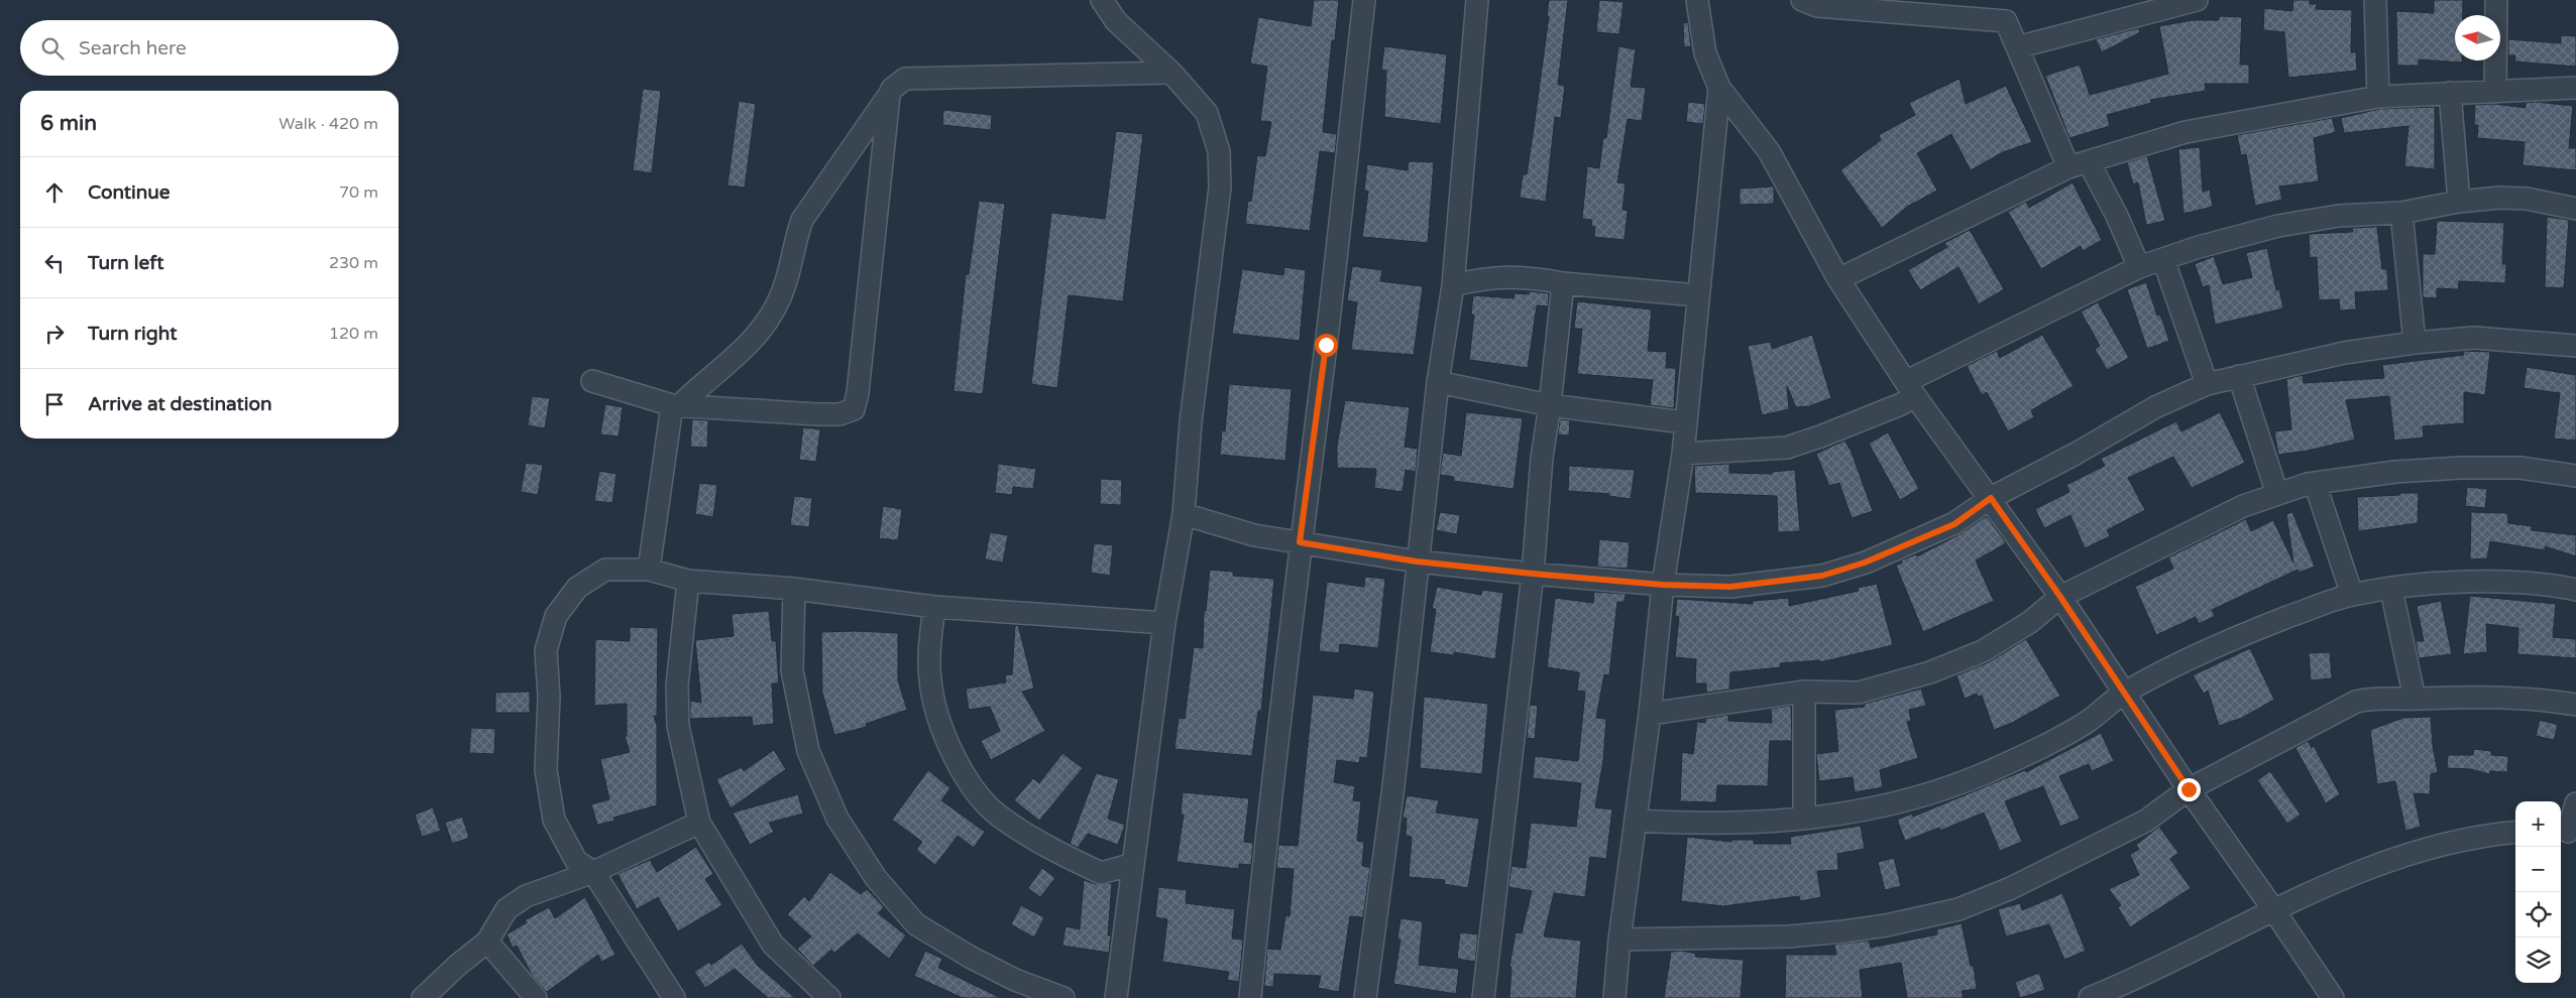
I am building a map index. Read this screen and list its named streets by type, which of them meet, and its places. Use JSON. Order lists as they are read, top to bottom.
{
  "north": "left",
  "page": {
    "search": "Search here",
    "heading": ["6 min", "Walk · 420 m"],
    "list": [
      ["Continue", "70 m"],
      ["Turn left", "230 m"],
      ["Turn right", "120 m"],
      "Arrive at destination"
    ],
    "map_buttons": ["+", "−"]
  }
}
